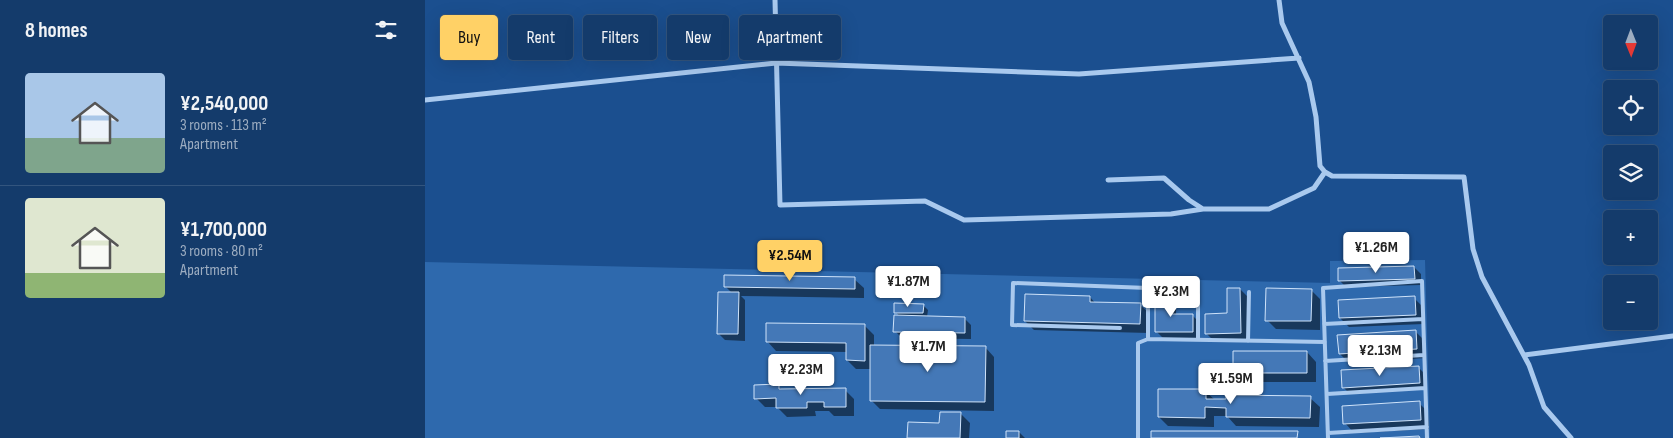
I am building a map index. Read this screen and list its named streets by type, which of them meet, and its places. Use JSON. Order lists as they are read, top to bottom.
{
  "north": "bottom",
  "page": {
    "heading": "8 homes",
    "map_buttons": ["+", "−"],
    "chip": [
      "Buy",
      "Rent",
      "Filters",
      "New",
      "Apartment"
    ],
    "list": [
      {
        "name": "¥2,540,000",
        "note": "3 rooms · 113 m² · Apartment"
      },
      {
        "name": "¥1,700,000",
        "note": "3 rooms · 80 m² · Apartment"
      }
    ],
    "price": [
      "¥1.26M",
      "¥2.54M",
      "¥1.87M",
      "¥2.3M",
      "¥1.7M",
      "¥2.13M",
      "¥2.23M",
      "¥1.59M"
    ]
  }
}
